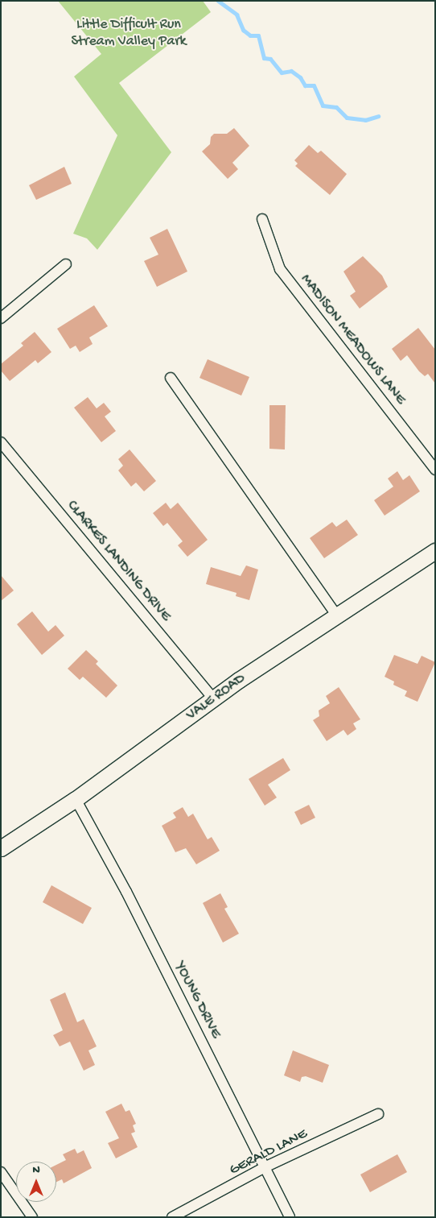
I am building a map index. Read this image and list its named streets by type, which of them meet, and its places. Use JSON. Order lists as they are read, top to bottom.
{
  "streets": {
    "main road": ["VALE ROAD"],
    "street": [
      "MADISON MEADOWS LANE",
      "CLARKES LANDING DRIVE",
      "YOUNG DRIVE",
      "GERALD LANE"
    ]
  },
  "crossings": [
    ["CLARKES LANDING DRIVE", "VALE ROAD"],
    ["VALE ROAD", "YOUNG DRIVE"],
    ["YOUNG DRIVE", "GERALD LANE"]
  ],
  "parks": ["Little Difficult Run Stream Valley Park"],
  "north": "top"
}
